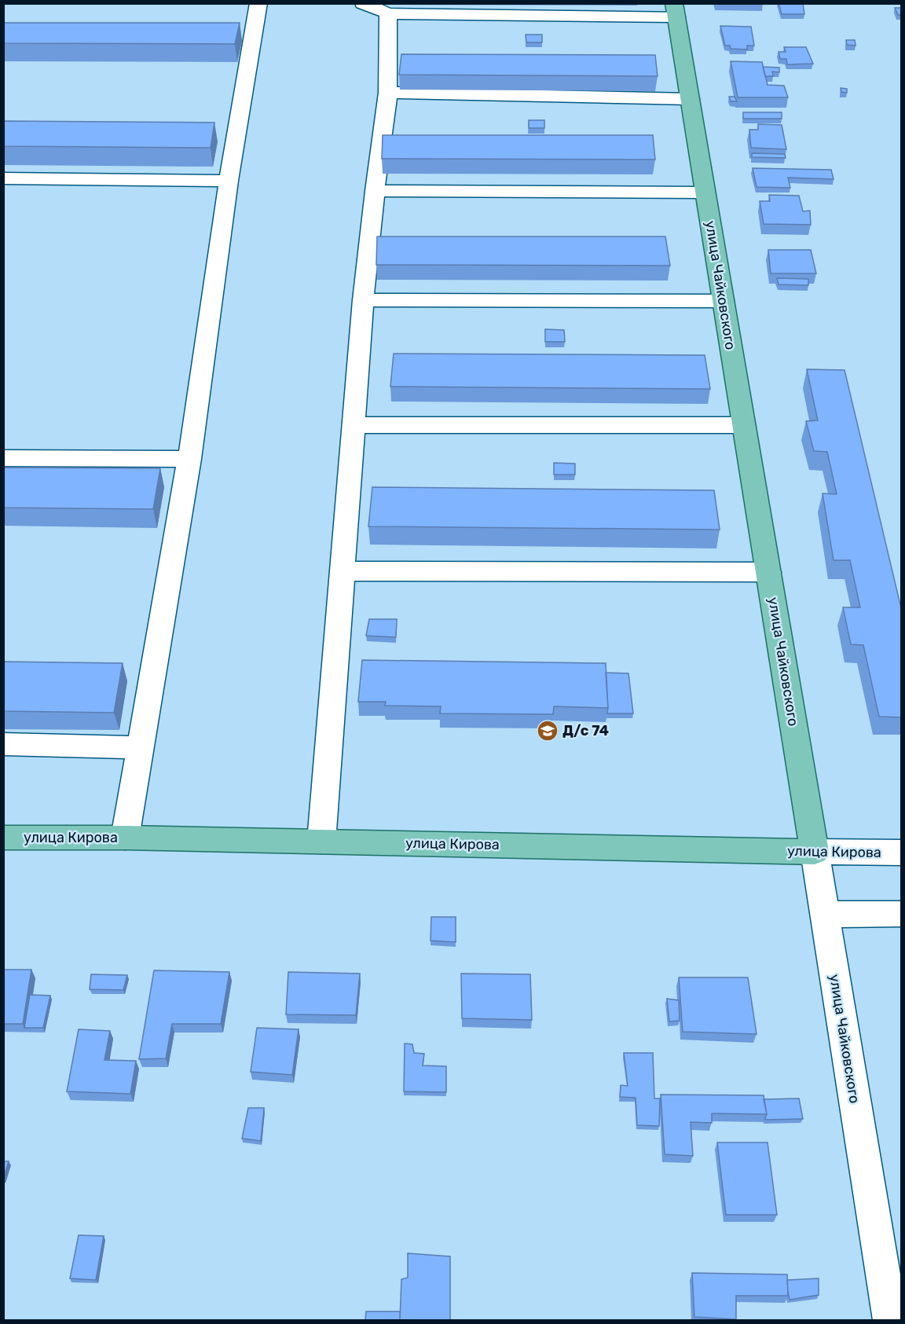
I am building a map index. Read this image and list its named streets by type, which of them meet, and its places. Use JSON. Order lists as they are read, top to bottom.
{
  "streets": {
    "main road": ["улица Чайковского", "улица Кирова"]
  },
  "crossings": [
    ["улица Чайковского", "улица Кирова"]
  ],
  "places": {
    "school or university": ["Д/с 74"]
  }
}
